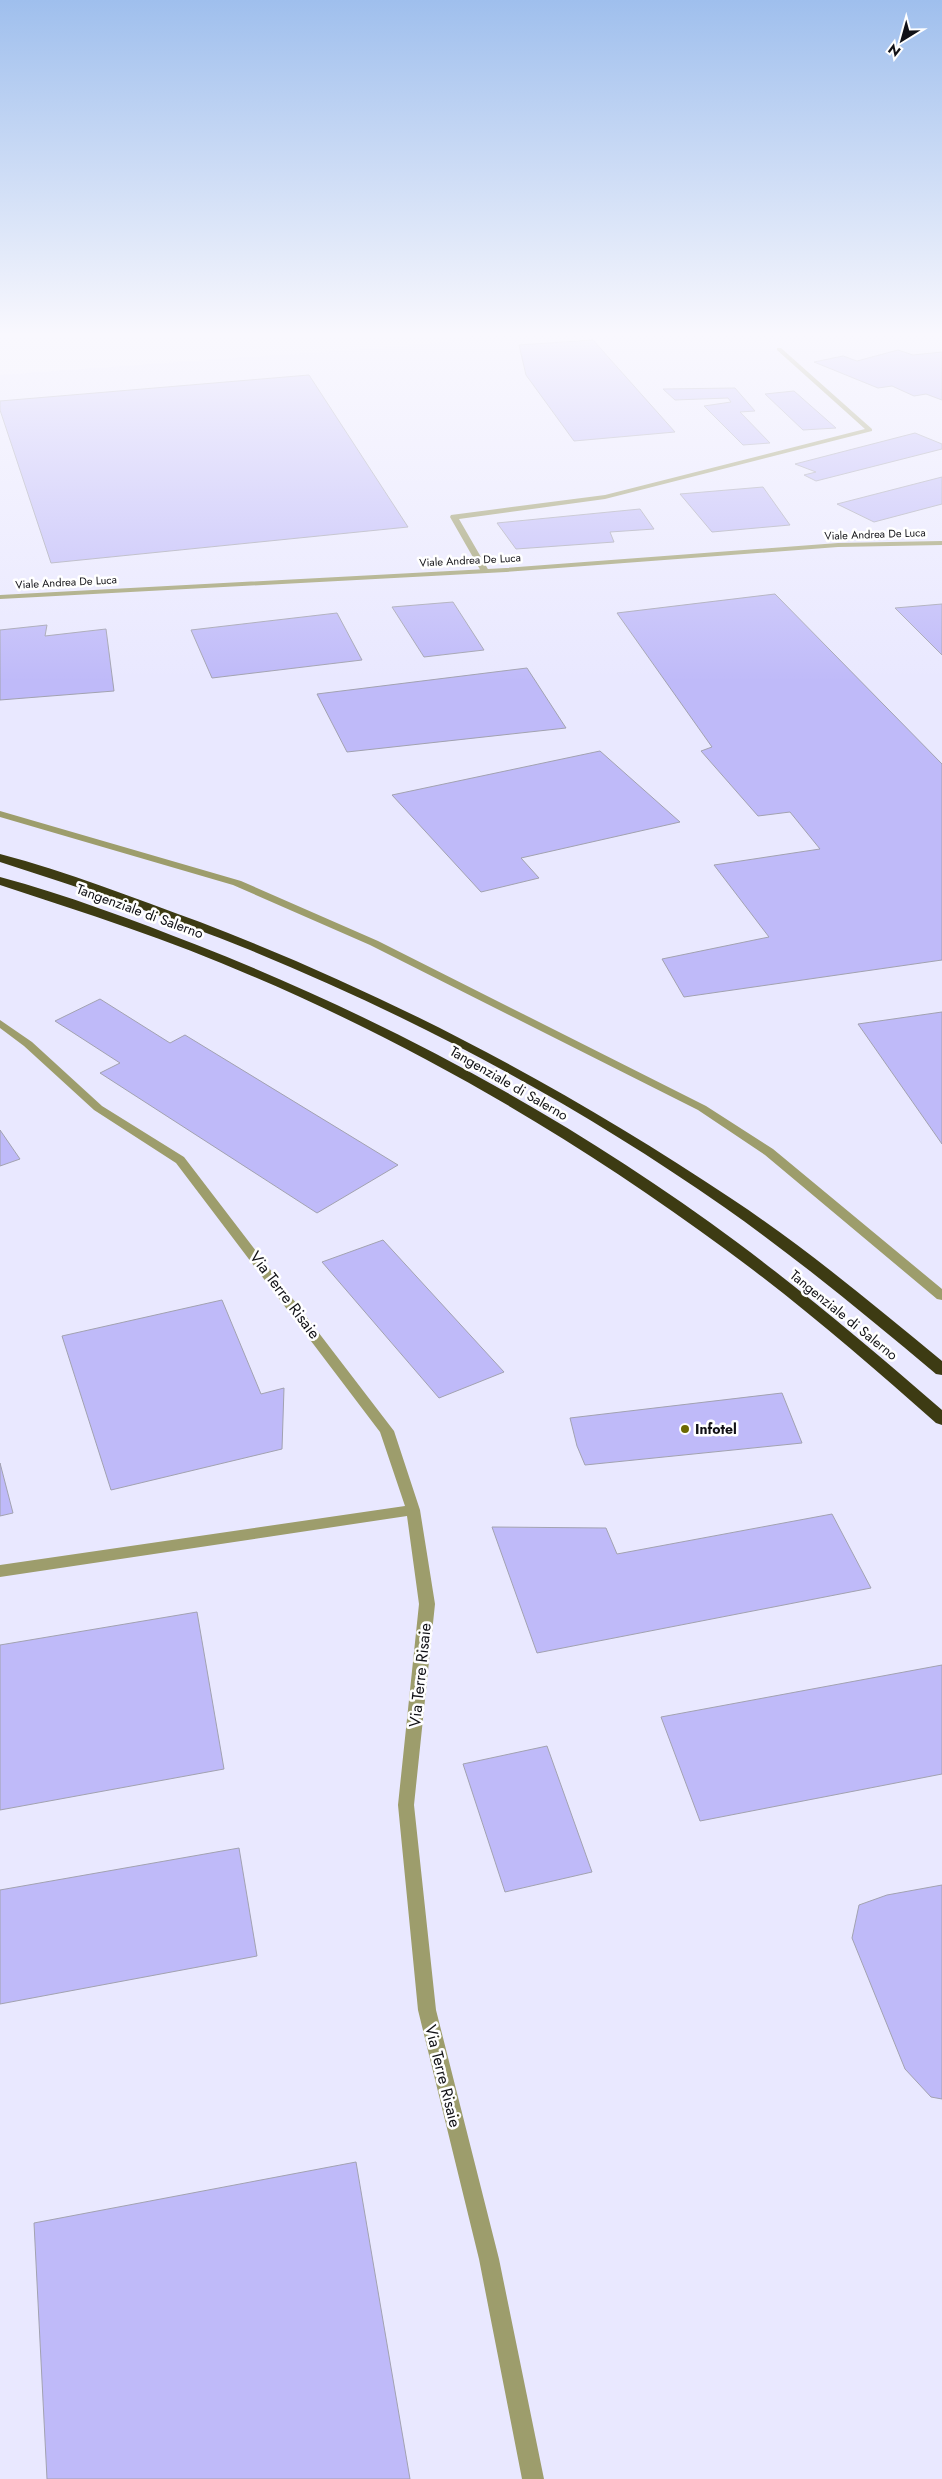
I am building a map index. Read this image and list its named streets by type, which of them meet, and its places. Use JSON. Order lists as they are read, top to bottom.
{
  "streets": {
    "highway": ["Tangenziale di Salerno"],
    "street": ["Viale Andrea De Luca", "Via Terre Risaie"]
  },
  "places": ["Infotel"],
  "north": "bottom left"
}
